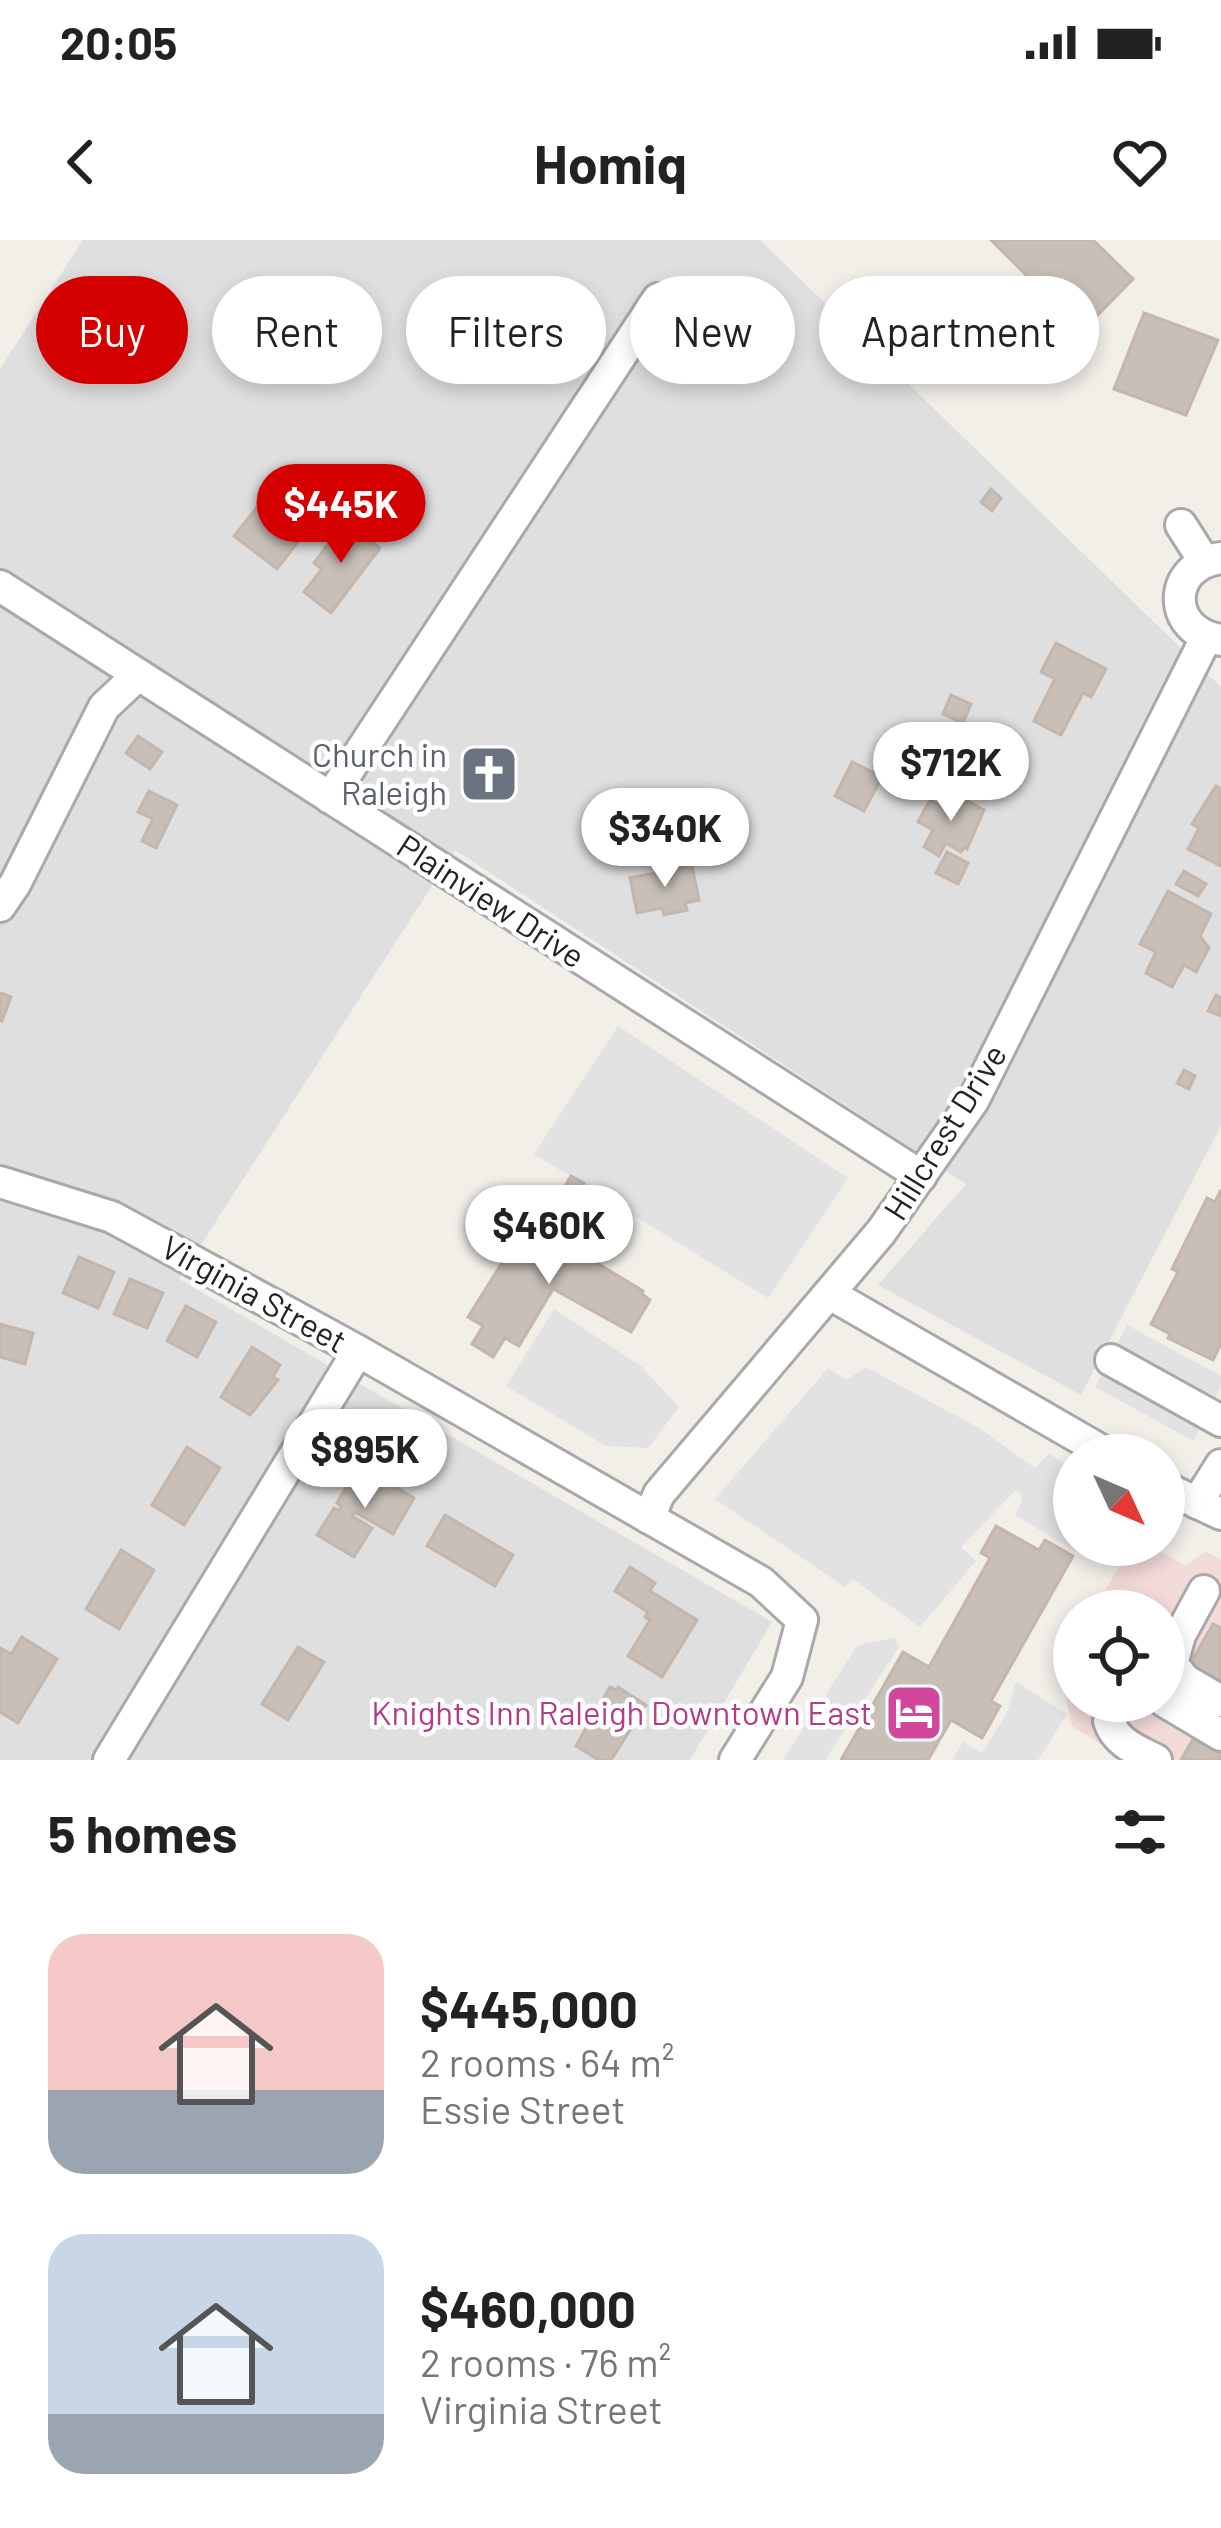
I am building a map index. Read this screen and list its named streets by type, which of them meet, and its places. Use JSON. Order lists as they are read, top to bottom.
{
  "streets": {
    "street": ["Plainview Drive", "Hillcrest Drive", "Virginia Street"]
  },
  "crossings": [
    ["Plainview Drive", "Hillcrest Drive"],
    ["Hillcrest Drive", "Virginia Street"]
  ],
  "places": {
    "church": ["Church in Raleigh"],
    "hotel": ["Knights Inn Raleigh Downtown East"]
  },
  "north": "bottom right",
  "page": {
    "status": "20:05",
    "header": "Homiq",
    "chip": [
      "Buy",
      "Rent",
      "Filters",
      "New",
      "Apartment"
    ],
    "price": [
      "$445K",
      "$712K",
      "$340K",
      "$460K",
      "$895K"
    ],
    "heading": "5 homes",
    "list": [
      {
        "name": "$445,000",
        "note": "2 rooms · 64 m² · Essie Street"
      },
      {
        "name": "$460,000",
        "note": "2 rooms · 76 m² · Virginia Street"
      }
    ]
  }
}
